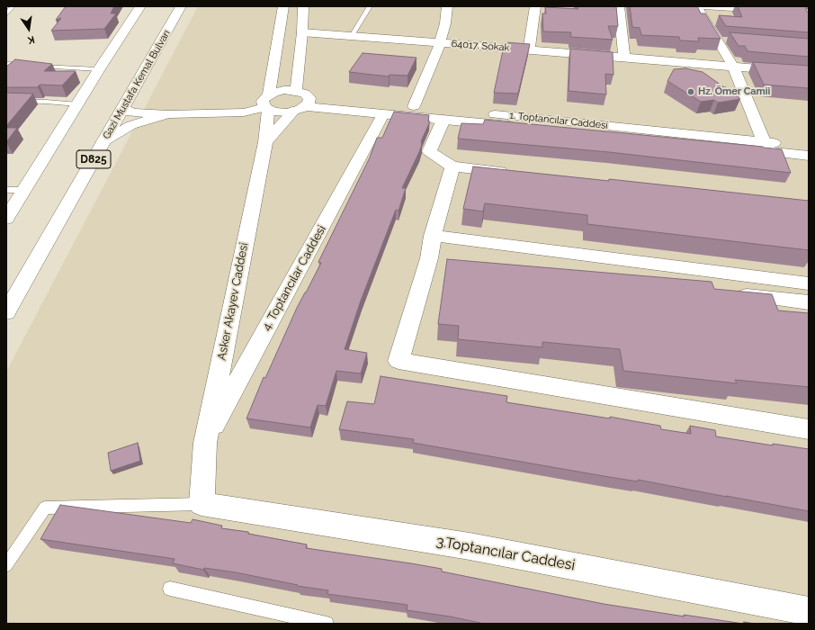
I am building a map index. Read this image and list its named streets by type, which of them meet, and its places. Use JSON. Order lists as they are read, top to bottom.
{
  "streets": {
    "main road": [
      "64017. Sokak",
      "Gazi Mustafa Kemal Bulvarı",
      "1. Toptancılar Caddesi",
      "D825",
      "4. Toptancılar Caddesi",
      "Asker Akayev Caddesi",
      "3.Toptancılar Caddesi"
    ]
  },
  "crossings": [
    ["1. Toptancılar Caddesi", "4. Toptancılar Caddesi"],
    ["4. Toptancılar Caddesi", "Asker Akayev Caddesi"],
    ["Asker Akayev Caddesi", "3.Toptancılar Caddesi"]
  ],
  "places": ["Hz. Ömer Camii"],
  "north": "bottom"
}
